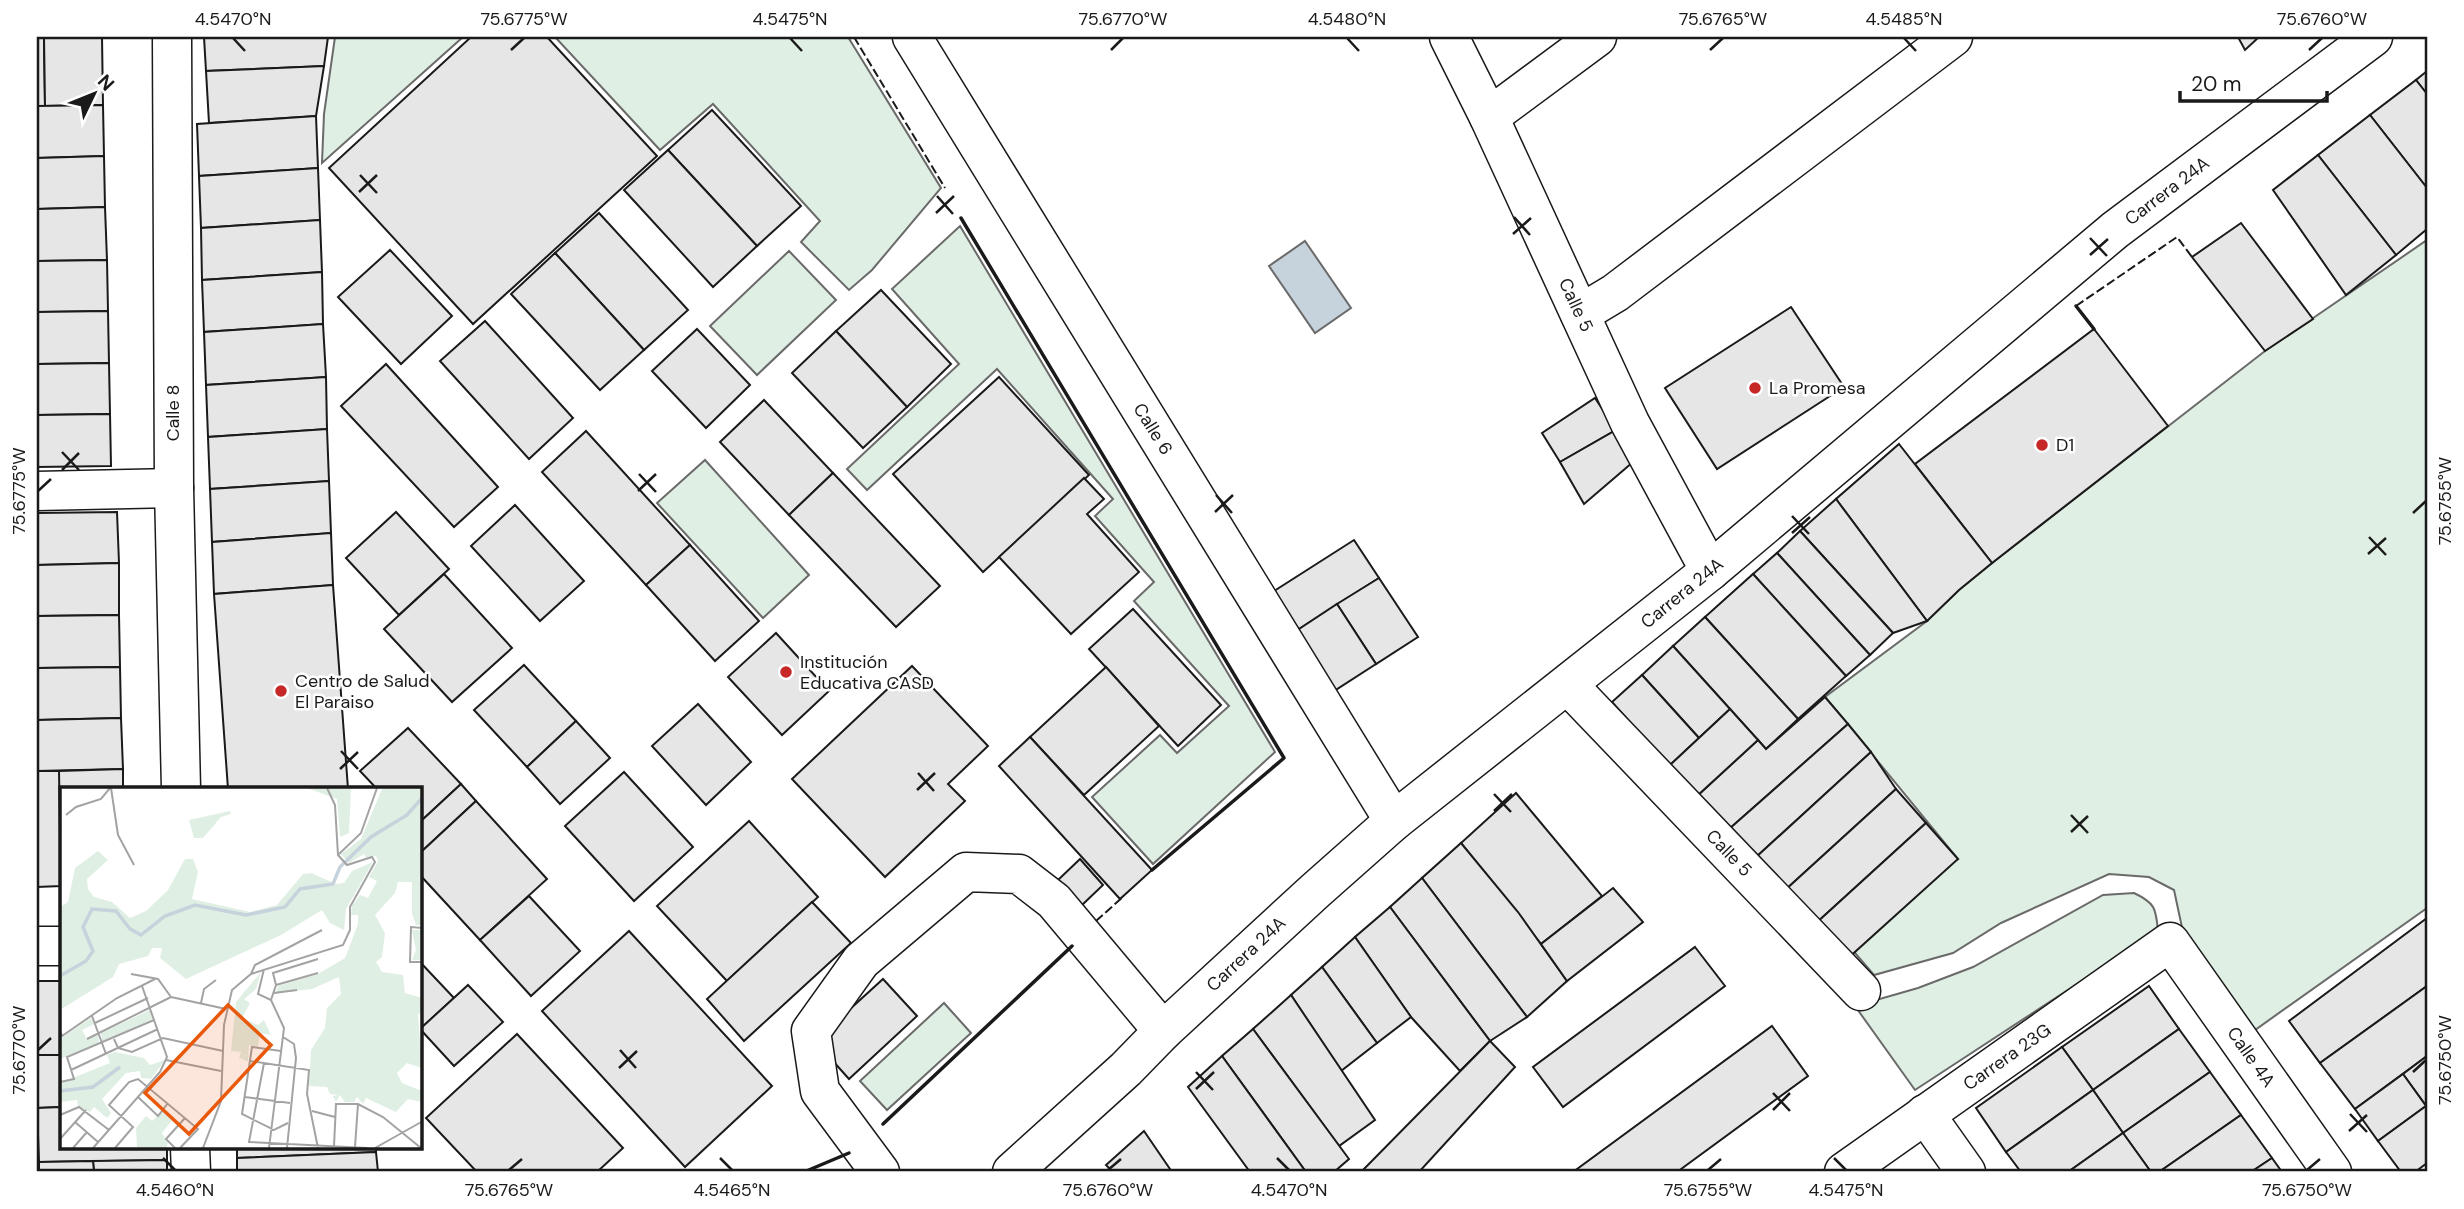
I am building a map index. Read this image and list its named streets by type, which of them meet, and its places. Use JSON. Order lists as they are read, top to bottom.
{
  "streets": {
    "street": [
      "Carrera 24A",
      "Calle 5",
      "Calle 8",
      "Calle 6",
      "Carrera 23G",
      "Calle 4A"
    ]
  },
  "crossings": [
    ["Carrera 24A", "Calle 5"],
    ["Carrera 24A", "Calle 6"],
    ["Carrera 23G", "Calle 4A"]
  ],
  "places": [
    "La Promesa",
    "D1",
    "Institución Educativa CASD",
    "Centro de Salud El Paraiso"
  ],
  "scale_bar": "20 m",
  "north": "top right",
  "coordinates": [
    "4.5470°N",
    "75.6775°W",
    "4.5475°N",
    "75.6770°W",
    "4.5480°N",
    "75.6765°W",
    "4.5485°N",
    "75.6760°W",
    "75.6755°W",
    "75.6750°W",
    "4.5460°N",
    "4.5465°N"
  ]
}
